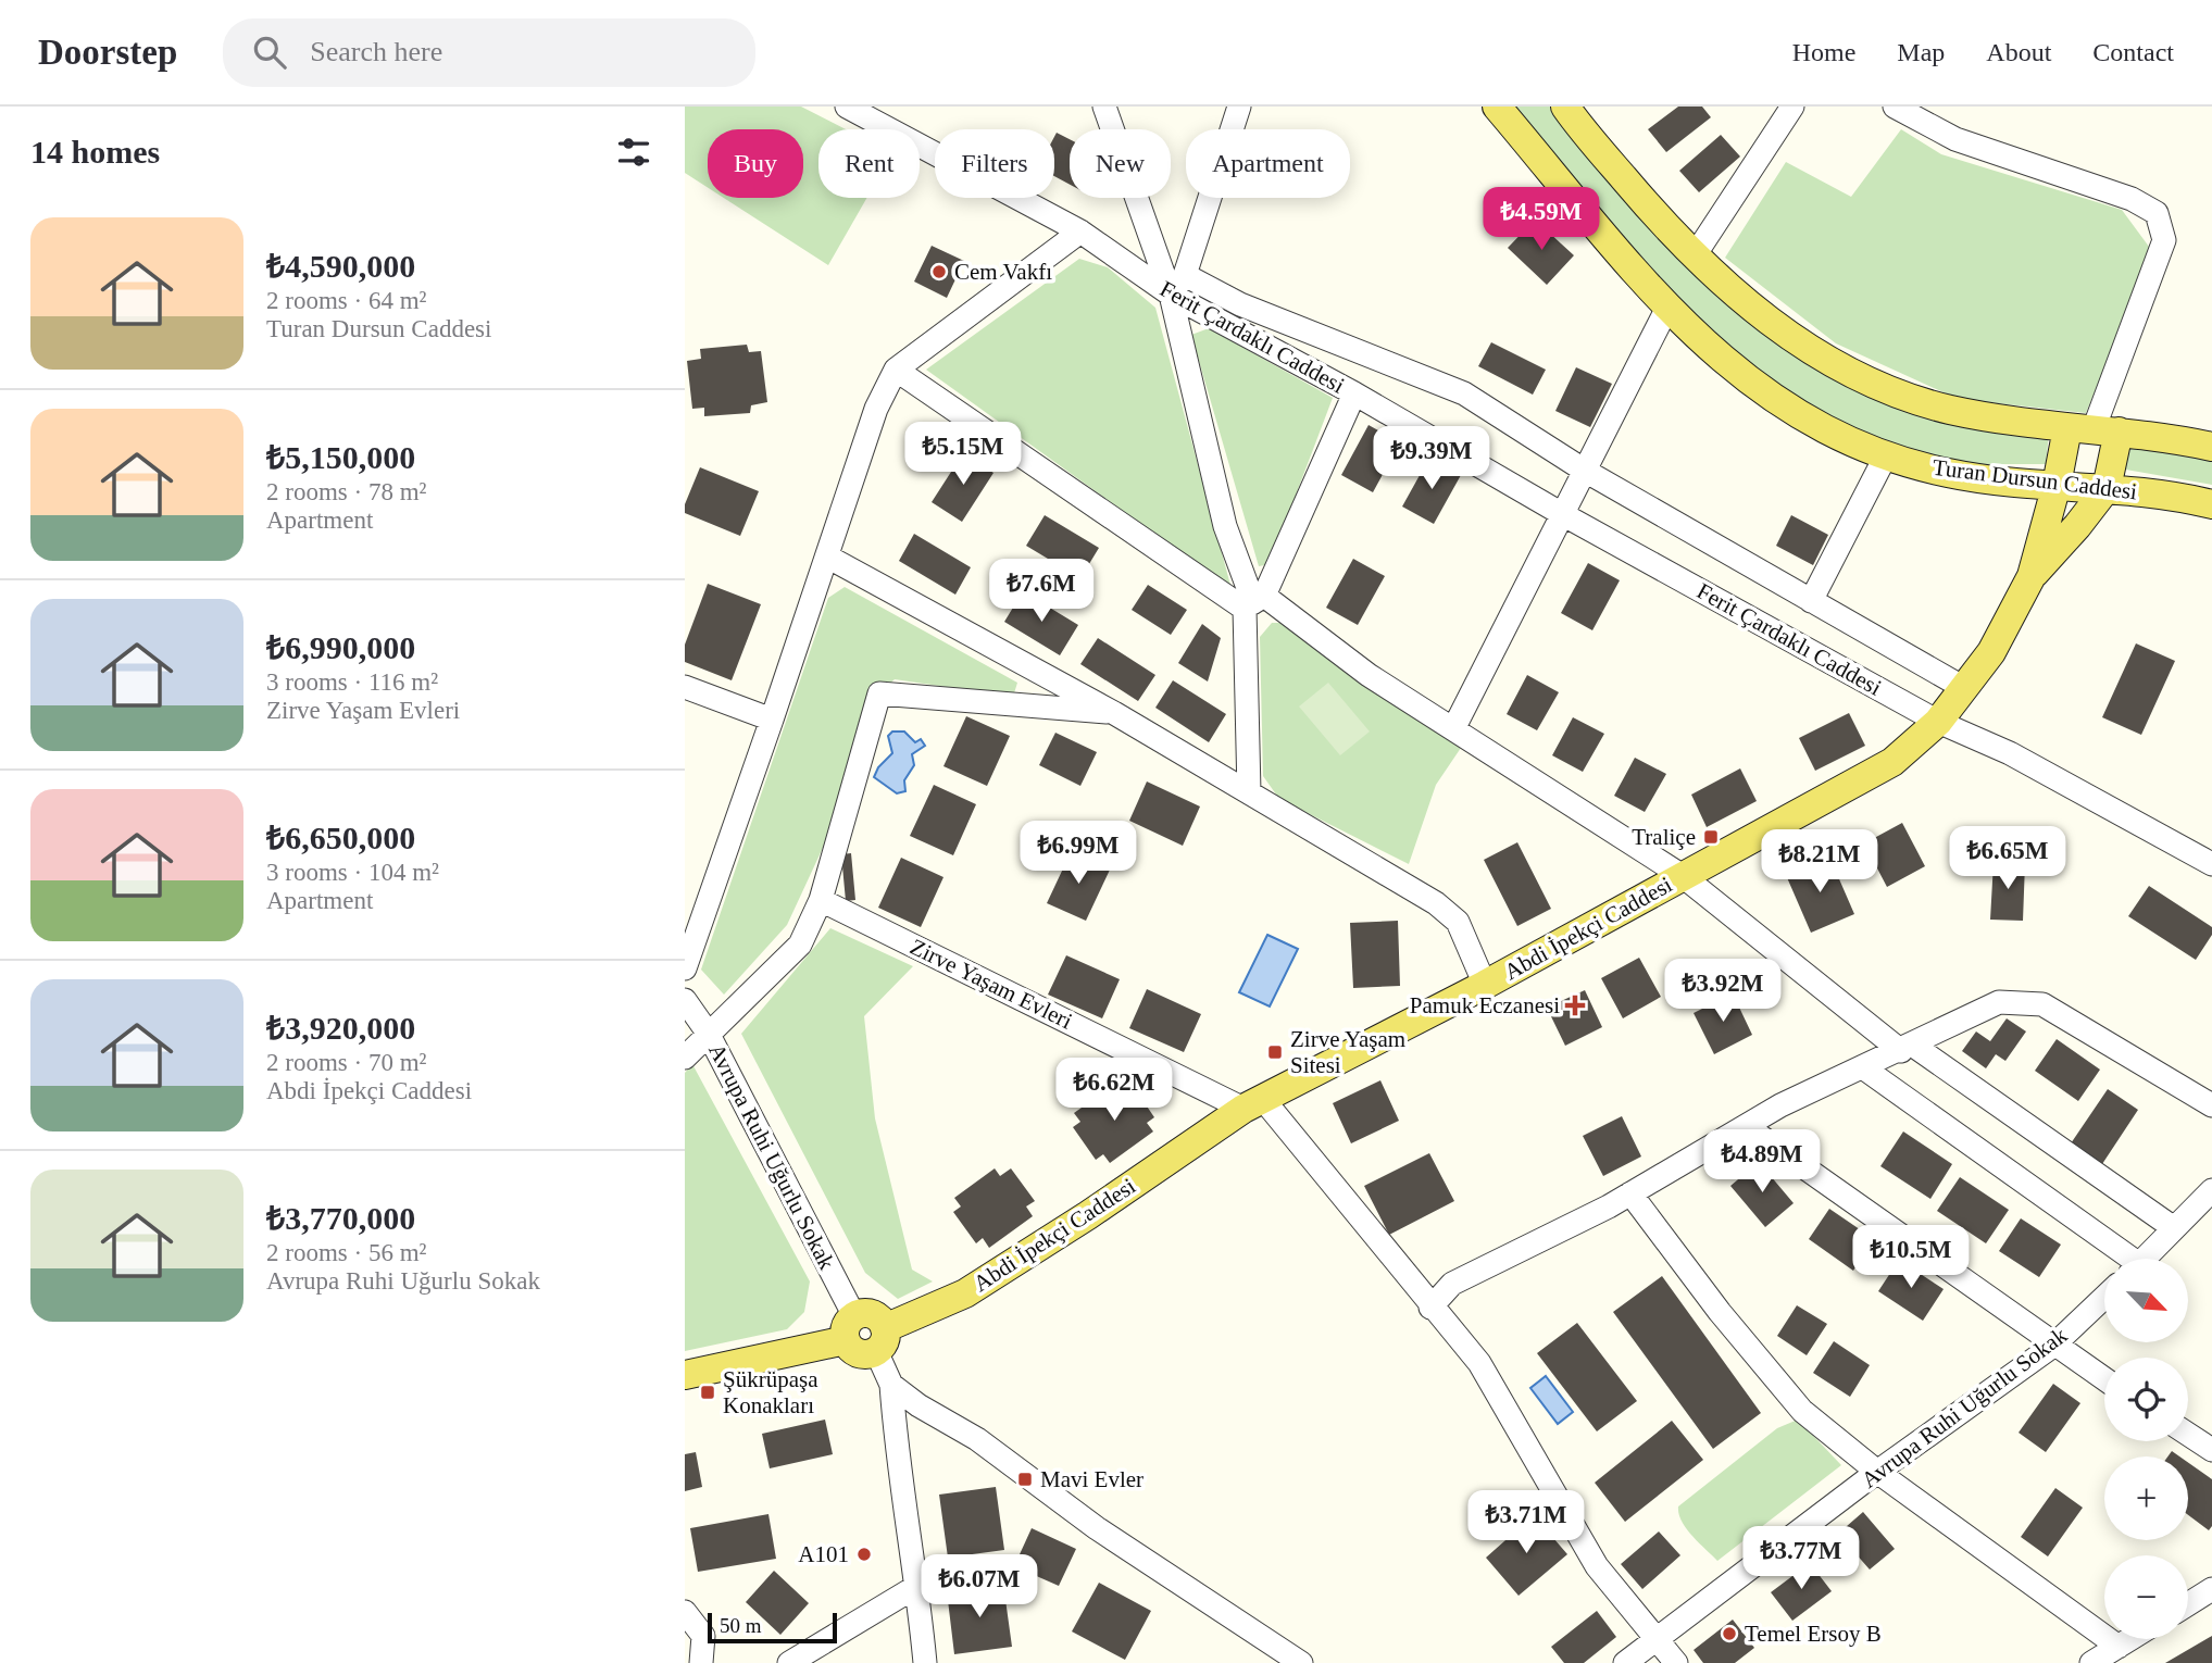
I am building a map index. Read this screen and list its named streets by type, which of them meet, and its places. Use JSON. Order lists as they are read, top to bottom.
{
  "streets": {
    "main road": ["Turan Dursun Caddesi", "Abdi İpekçi Caddesi"],
    "street": ["Ferit Çardaklı Caddesi", "Zirve Yaşam Evleri", "Avrupa Ruhi Uğurlu Sokak"]
  },
  "crossings": [
    ["Ferit Çardaklı Caddesi", "Abdi İpekçi Caddesi"],
    ["Abdi İpekçi Caddesi", "Zirve Yaşam Evleri"]
  ],
  "places": {
    "other": ["Cem Vakfı", "A101", "Temel Ersoy B"],
    "transit": [
      "Traliçe",
      "Zirve Yaşam Sitesi",
      "Şükrüpaşa Konakları",
      "Mavi Evler"
    ],
    "health": ["Pamuk Eczanesi"]
  },
  "scale_bar": "50 m",
  "north": "bottom right",
  "page": {
    "header": "Doorstep",
    "search": "Search here",
    "nav": [
      "Home",
      "Map",
      "About",
      "Contact"
    ],
    "heading": "14 homes",
    "chip": [
      "Buy",
      "Rent",
      "Filters",
      "New",
      "Apartment"
    ],
    "price": [
      "₺4.59M",
      "₺5.15M",
      "₺9.39M",
      "₺7.6M",
      "₺6.99M",
      "₺6.65M",
      "₺8.21M",
      "₺3.92M",
      "₺6.62M",
      "₺4.89M",
      "₺10.5M",
      "₺3.71M",
      "₺3.77M",
      "₺6.07M"
    ],
    "list": [
      {
        "name": "₺4,590,000",
        "note": "2 rooms · 64 m² · Turan Dursun Caddesi"
      },
      {
        "name": "₺5,150,000",
        "note": "2 rooms · 78 m² · Apartment"
      },
      {
        "name": "₺6,990,000",
        "note": "3 rooms · 116 m² · Zirve Yaşam Evleri"
      },
      {
        "name": "₺6,650,000",
        "note": "3 rooms · 104 m² · Apartment"
      },
      {
        "name": "₺3,920,000",
        "note": "2 rooms · 70 m² · Abdi İpekçi Caddesi"
      },
      {
        "name": "₺3,770,000",
        "note": "2 rooms · 56 m² · Avrupa Ruhi Uğurlu Sokak"
      }
    ],
    "map_buttons": ["+", "−"],
    "scale": "50 m"
  }
}
